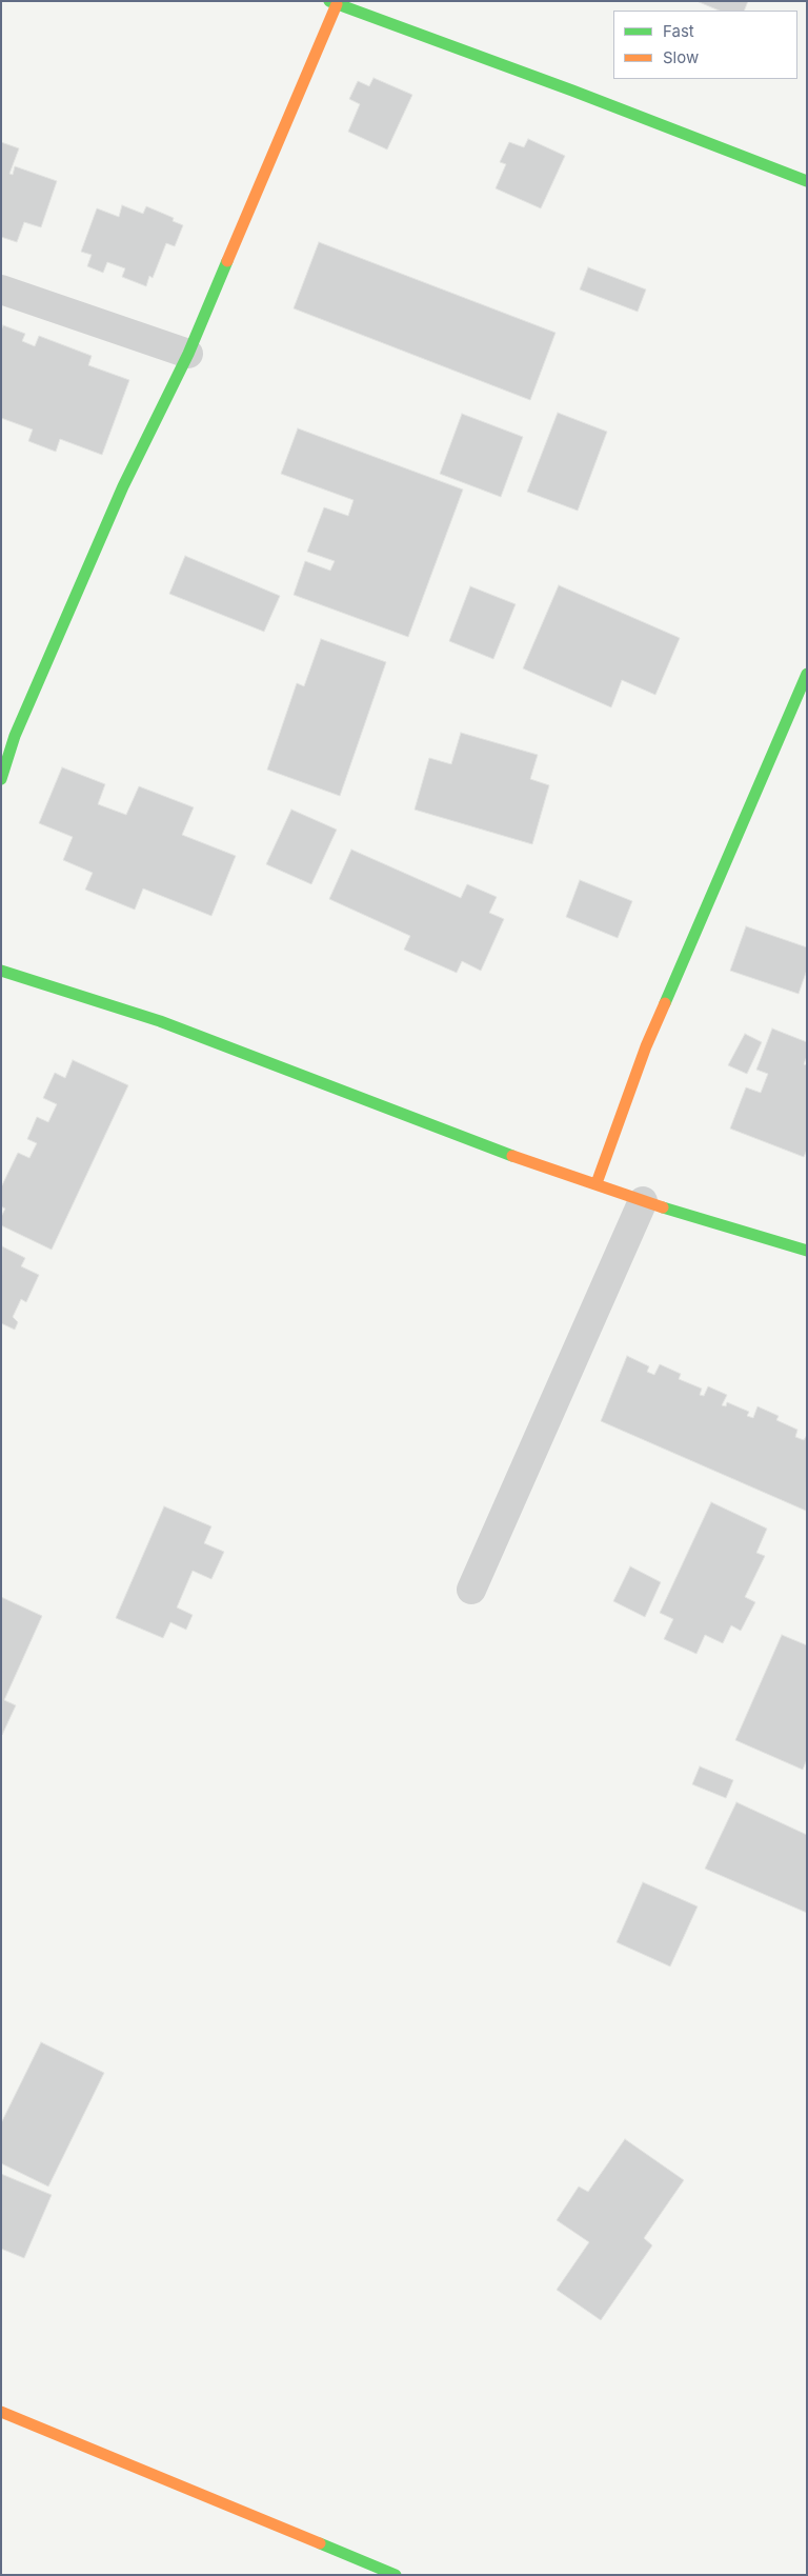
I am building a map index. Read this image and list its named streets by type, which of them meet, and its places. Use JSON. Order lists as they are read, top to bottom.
{
  "legend": ["Fast", "Slow"]
}
